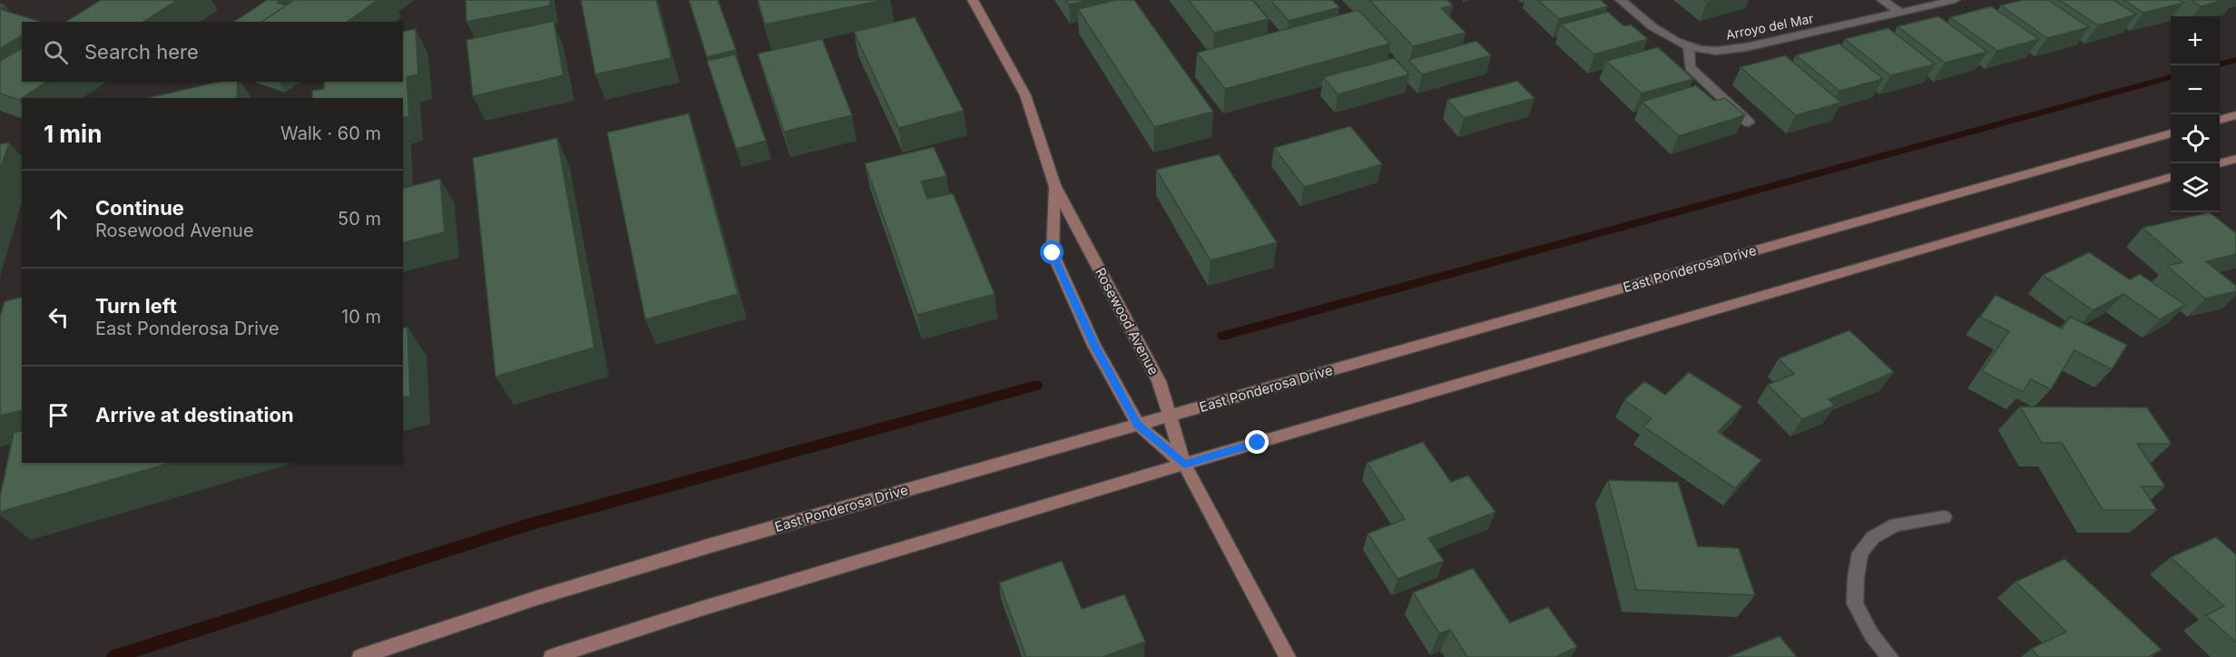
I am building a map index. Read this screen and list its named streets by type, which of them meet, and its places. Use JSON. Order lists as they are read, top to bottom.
{
  "streets": {
    "main road": ["East Ponderosa Drive", "Rosewood Avenue"],
    "street": ["Arroyo del Mar"]
  },
  "crossings": [
    ["East Ponderosa Drive", "Rosewood Avenue"]
  ],
  "page": {
    "map_buttons": ["+", "−"],
    "search": "Search here",
    "heading": ["1 min", "Walk · 60 m"],
    "list": [
      ["Continue", "Rosewood Avenue", "50 m"],
      ["Turn left", "East Ponderosa Drive", "10 m"],
      "Arrive at destination"
    ]
  }
}
